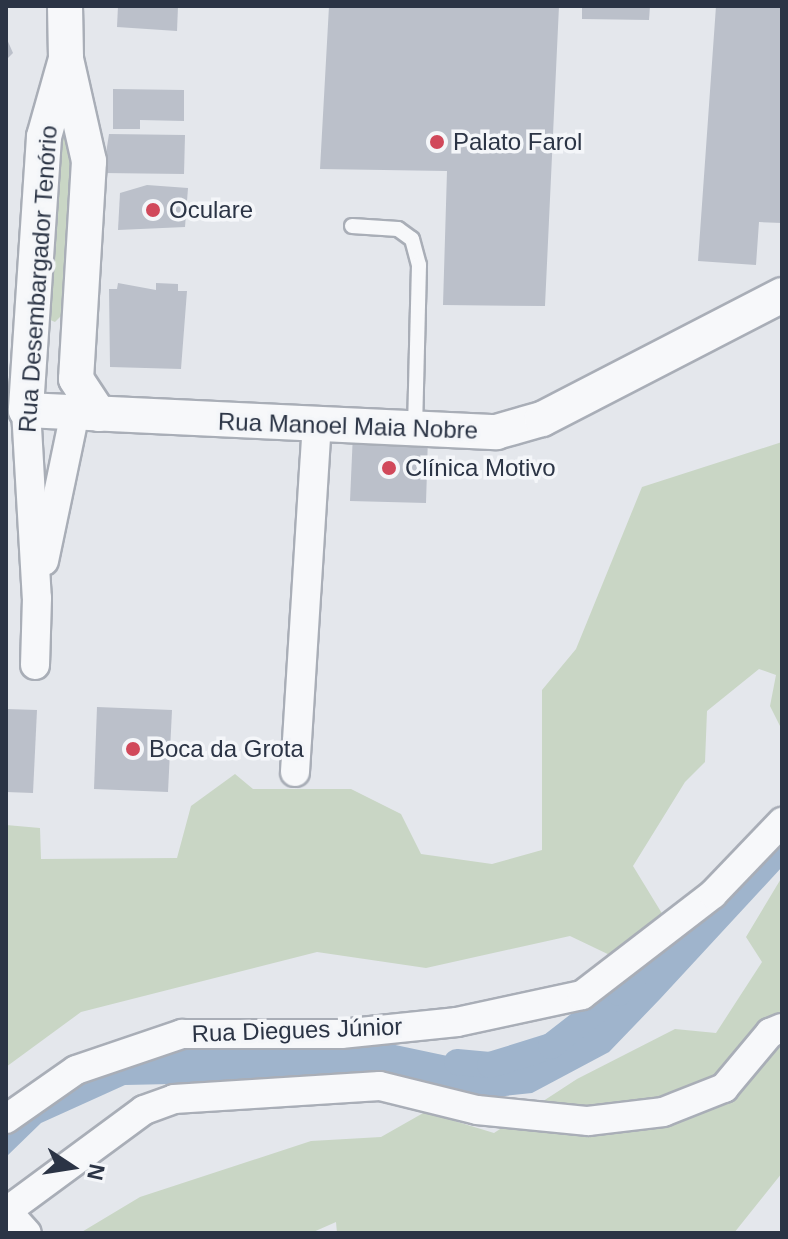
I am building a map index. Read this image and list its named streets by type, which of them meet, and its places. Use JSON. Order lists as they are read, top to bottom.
{
  "streets": {
    "street": ["Rua Desembargador Tenório", "Rua Manoel Maia Nobre", "Rua Diegues Júnior"]
  },
  "crossings": [
    ["Rua Desembargador Tenório", "Rua Manoel Maia Nobre"]
  ],
  "places": [
    "Palato Farol",
    "Oculare",
    "Clínica Motivo",
    "Boca da Grota"
  ],
  "north": "right"
}
